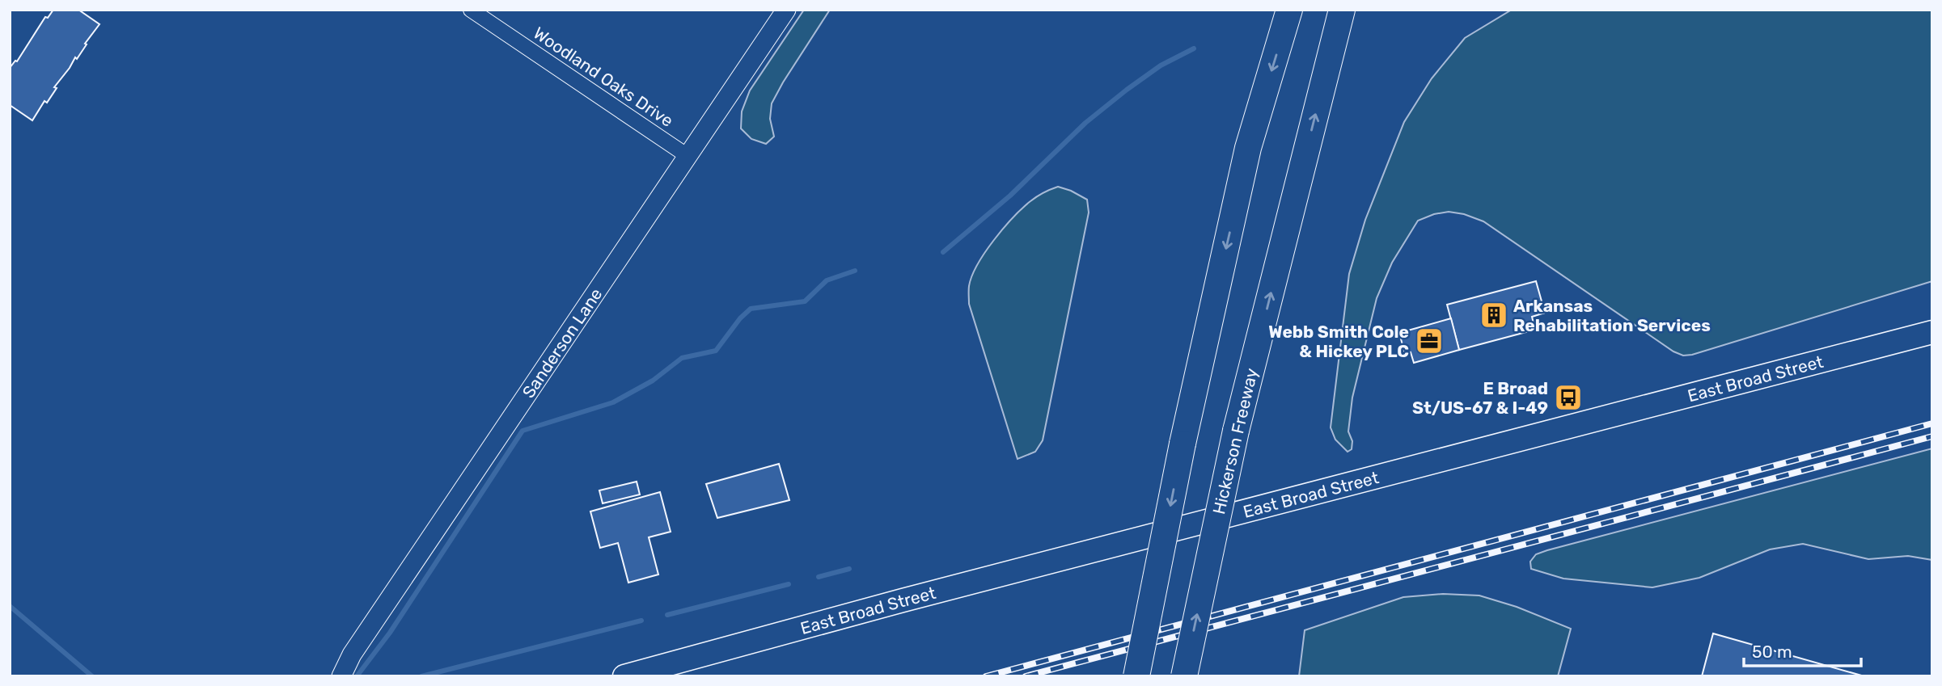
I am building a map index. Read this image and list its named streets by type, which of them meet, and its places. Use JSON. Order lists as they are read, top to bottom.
{
  "streets": {
    "highway": ["Hickerson Freeway"],
    "main road": ["East Broad Street"],
    "street": ["Woodland Oaks Drive", "Sanderson Lane"]
  },
  "crossings": [
    ["Woodland Oaks Drive", "Sanderson Lane"]
  ],
  "places": {
    "building": ["Arkansas Rehabilitation Services"],
    "office": ["Webb Smith Cole & Hickey PLC"],
    "bus stop": ["E Broad St/US-67 & I-49"]
  },
  "scale_bar": "50 m"
}
